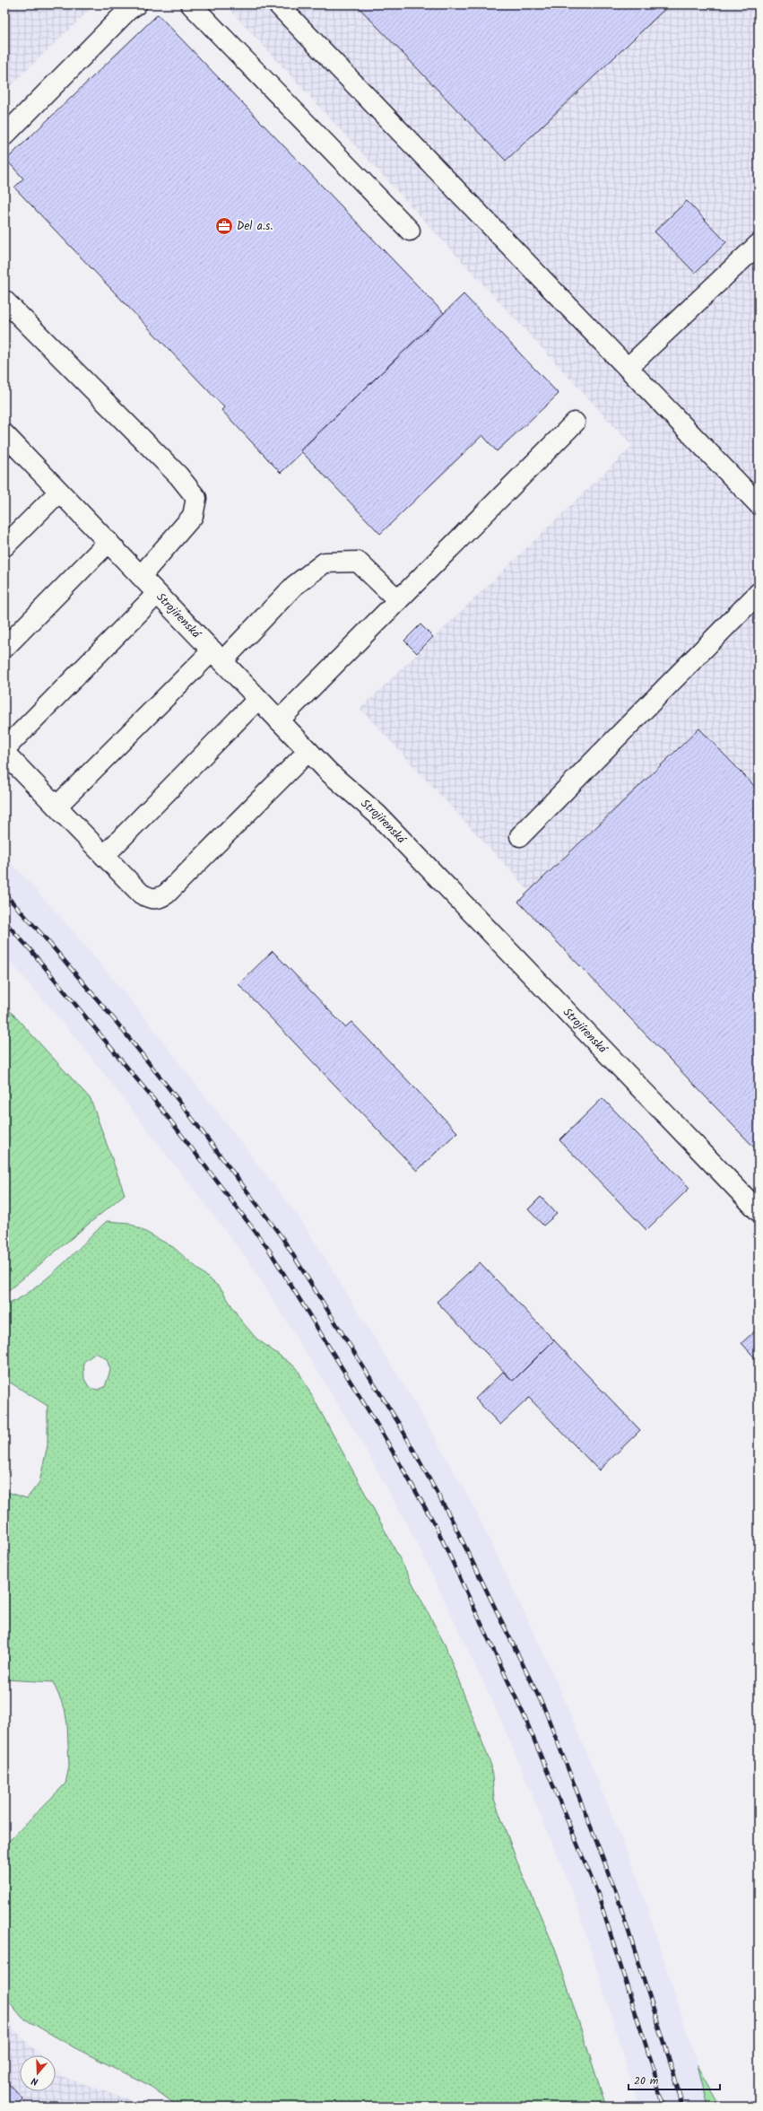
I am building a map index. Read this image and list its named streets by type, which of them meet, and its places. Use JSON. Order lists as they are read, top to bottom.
{
  "streets": {
    "street": ["Strojírenská"]
  },
  "places": {
    "office": ["Del a.s."]
  },
  "scale_bar": "20 m",
  "north": "bottom"
}
